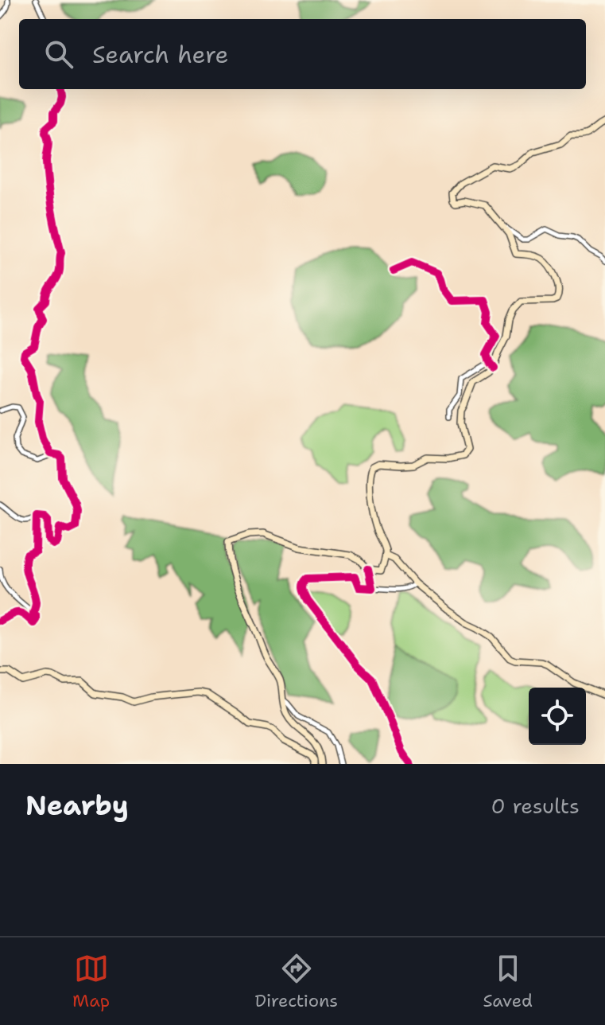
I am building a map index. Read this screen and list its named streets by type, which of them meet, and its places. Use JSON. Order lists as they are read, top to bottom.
{
  "page": {
    "search": "Search here",
    "heading": ["Nearby", "0 results"],
    "nav": ["Map", "Directions", "Saved"]
  }
}
